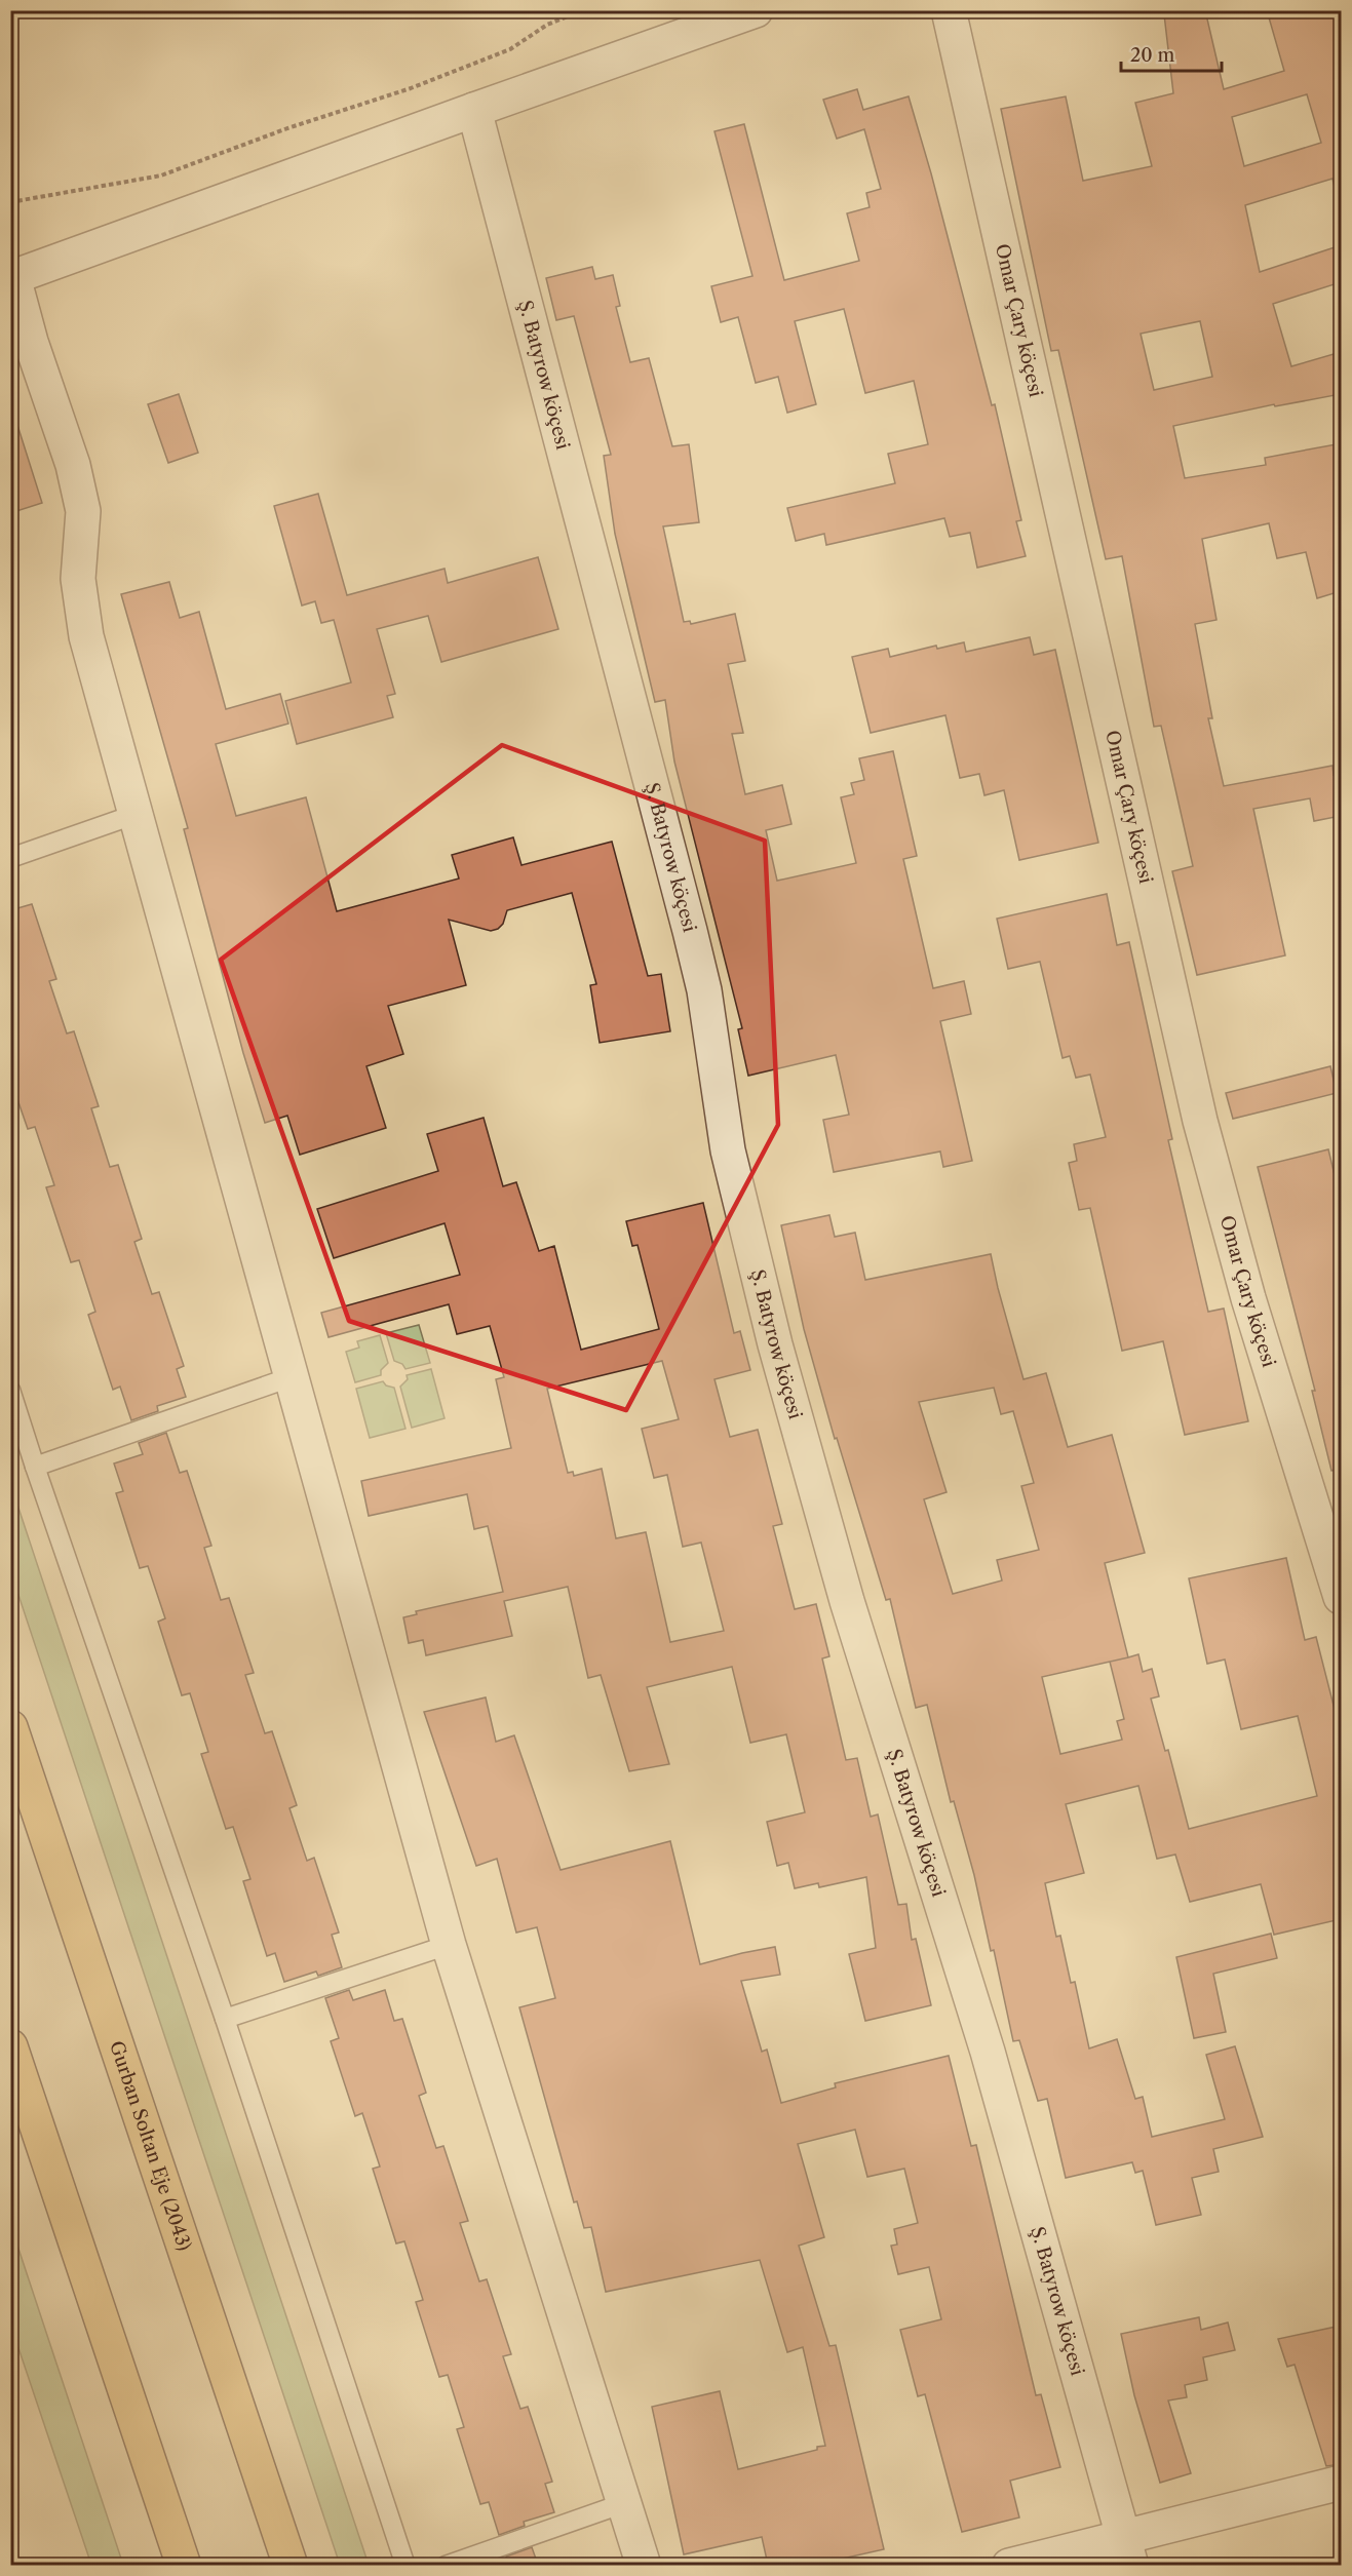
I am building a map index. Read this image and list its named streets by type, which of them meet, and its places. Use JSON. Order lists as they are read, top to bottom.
{
  "streets": {
    "highway": ["Gurban Soltan Eje (2043)"],
    "street": ["Omar Çary köçesi", "Ş. Batyrow köçesi"]
  },
  "scale_bar": "20 m"
}
